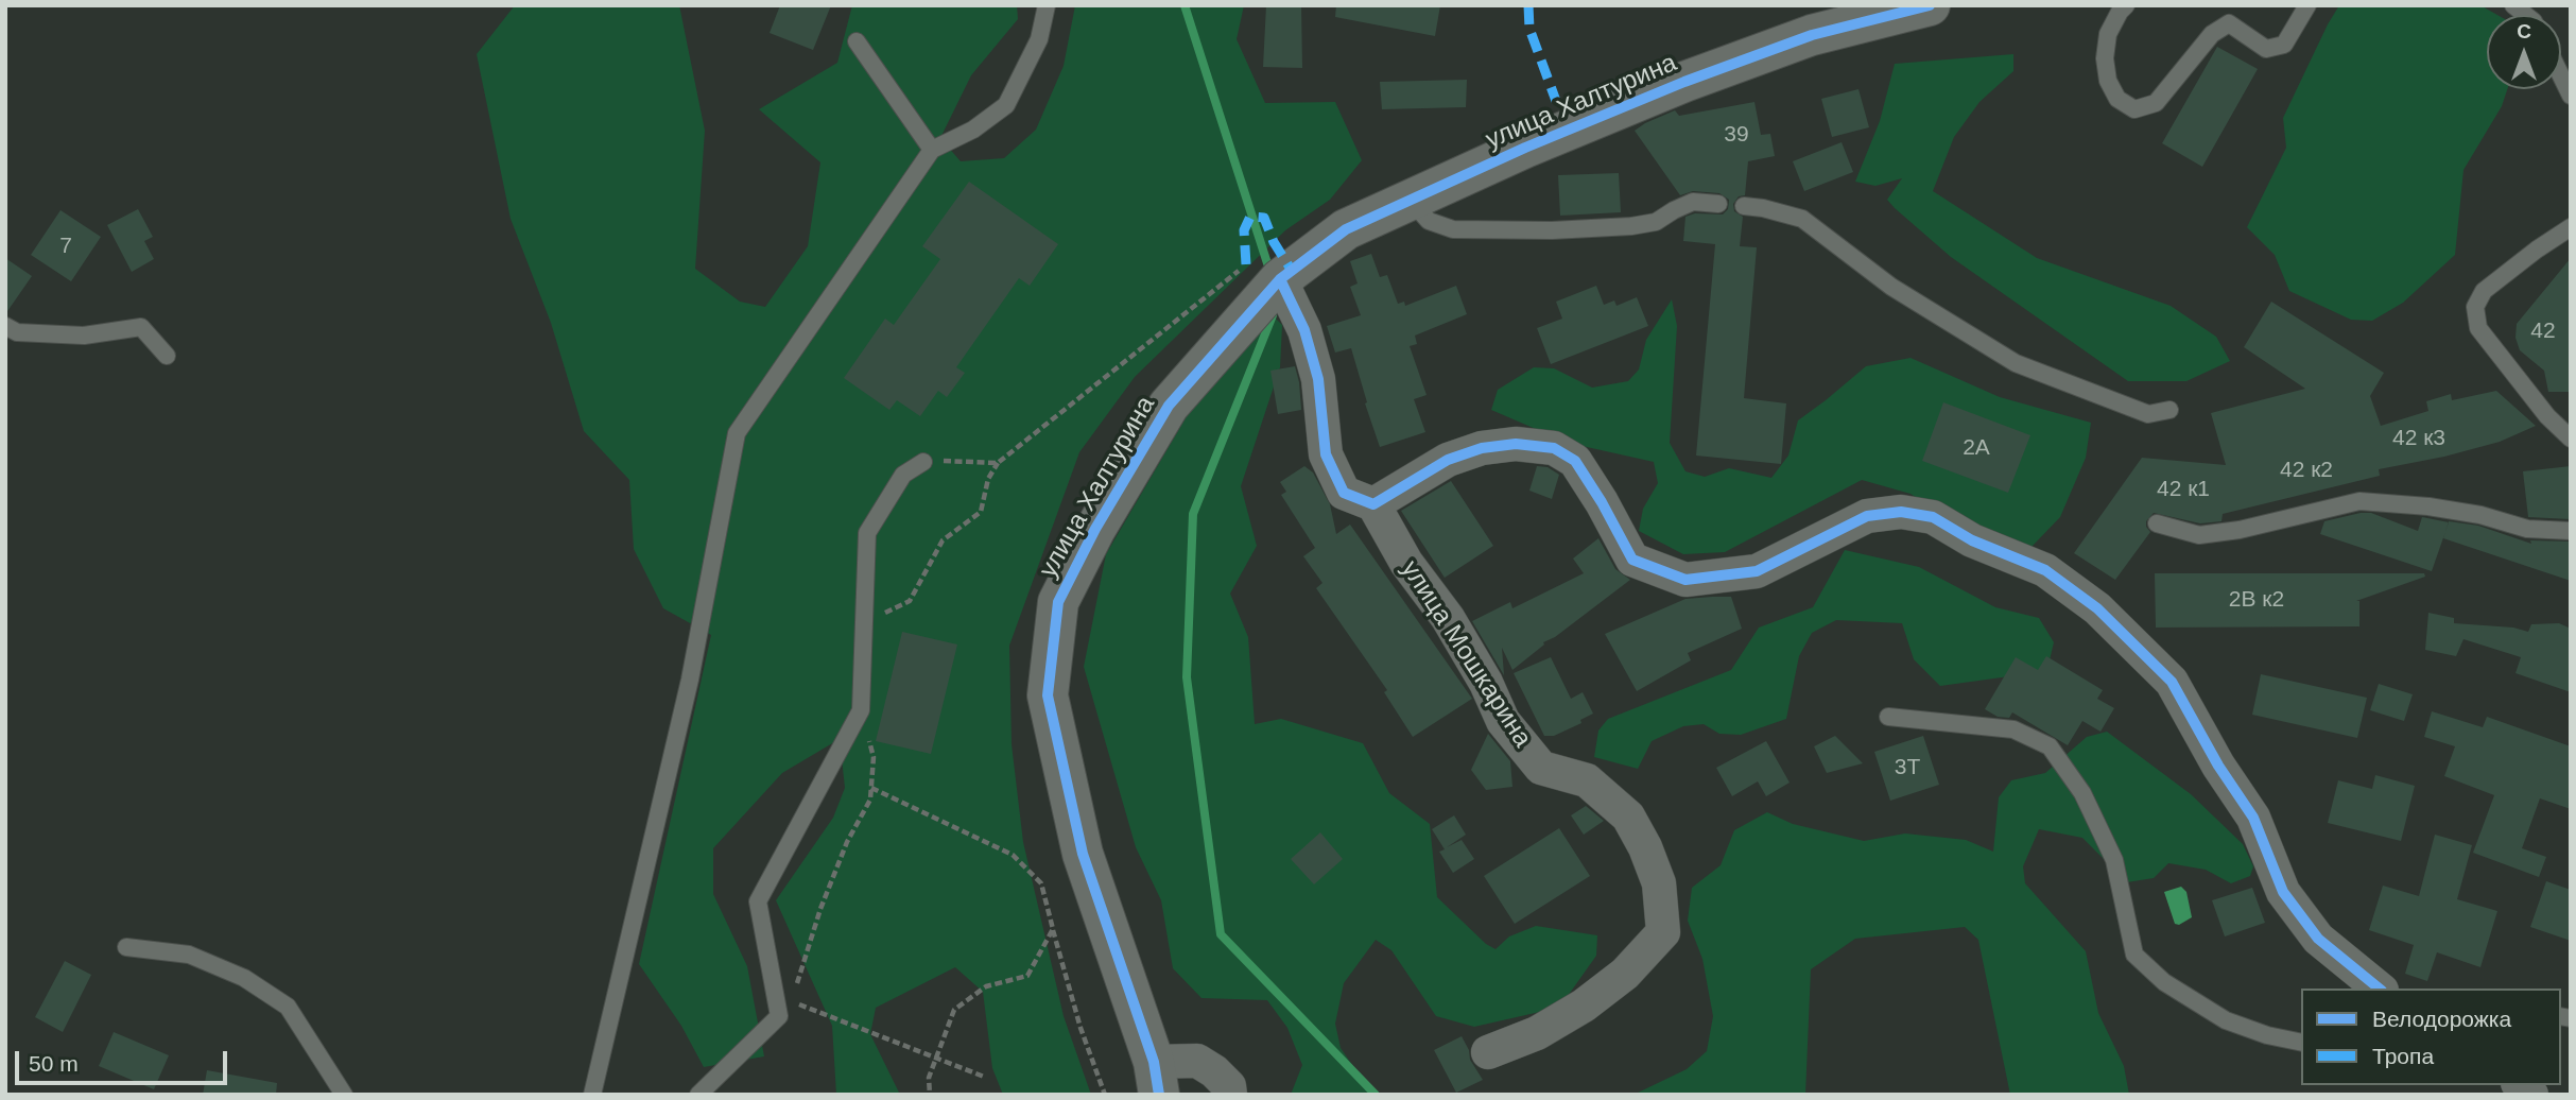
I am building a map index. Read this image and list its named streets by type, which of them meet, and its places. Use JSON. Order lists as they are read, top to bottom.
{
  "streets": {
    "street": ["улица Халтурина", "улица Мошкарина"]
  },
  "house_numbers": [
    "39",
    "7",
    "42",
    "42 к3",
    "2А",
    "42 к2",
    "42 к1",
    "2В к2",
    "3Т"
  ],
  "legend": ["Велодорожка", "Тропа"],
  "scale_bar": "50 m",
  "north": "top"
}
